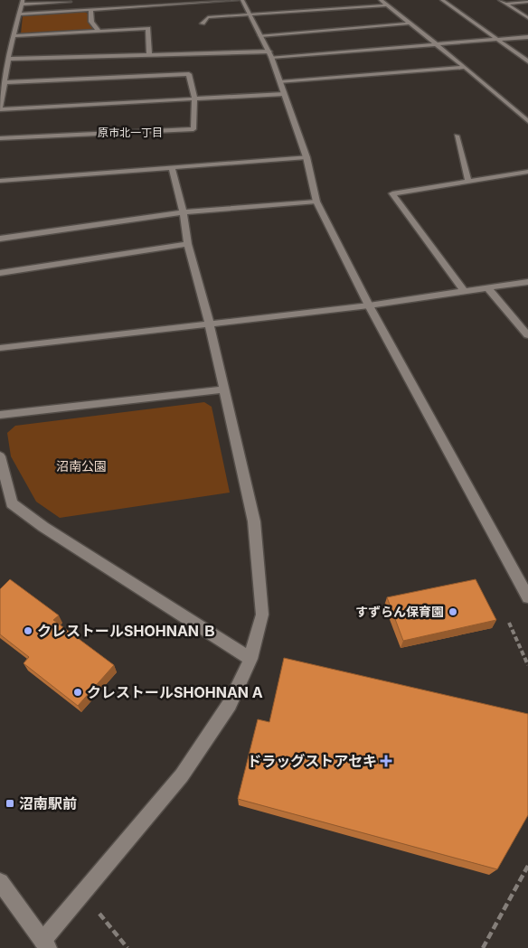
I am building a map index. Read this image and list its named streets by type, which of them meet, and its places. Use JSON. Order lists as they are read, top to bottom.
{
  "districts": ["原市北一丁目"],
  "parks": ["沼南公園"],
  "places": {
    "other": ["すずらん保育園", "クレストールSHOHNAN Ｂ", "クレストールSHOHNAN A"],
    "health": ["ドラッグストアセキ"],
    "transit": ["沼南駅前"]
  }
}
